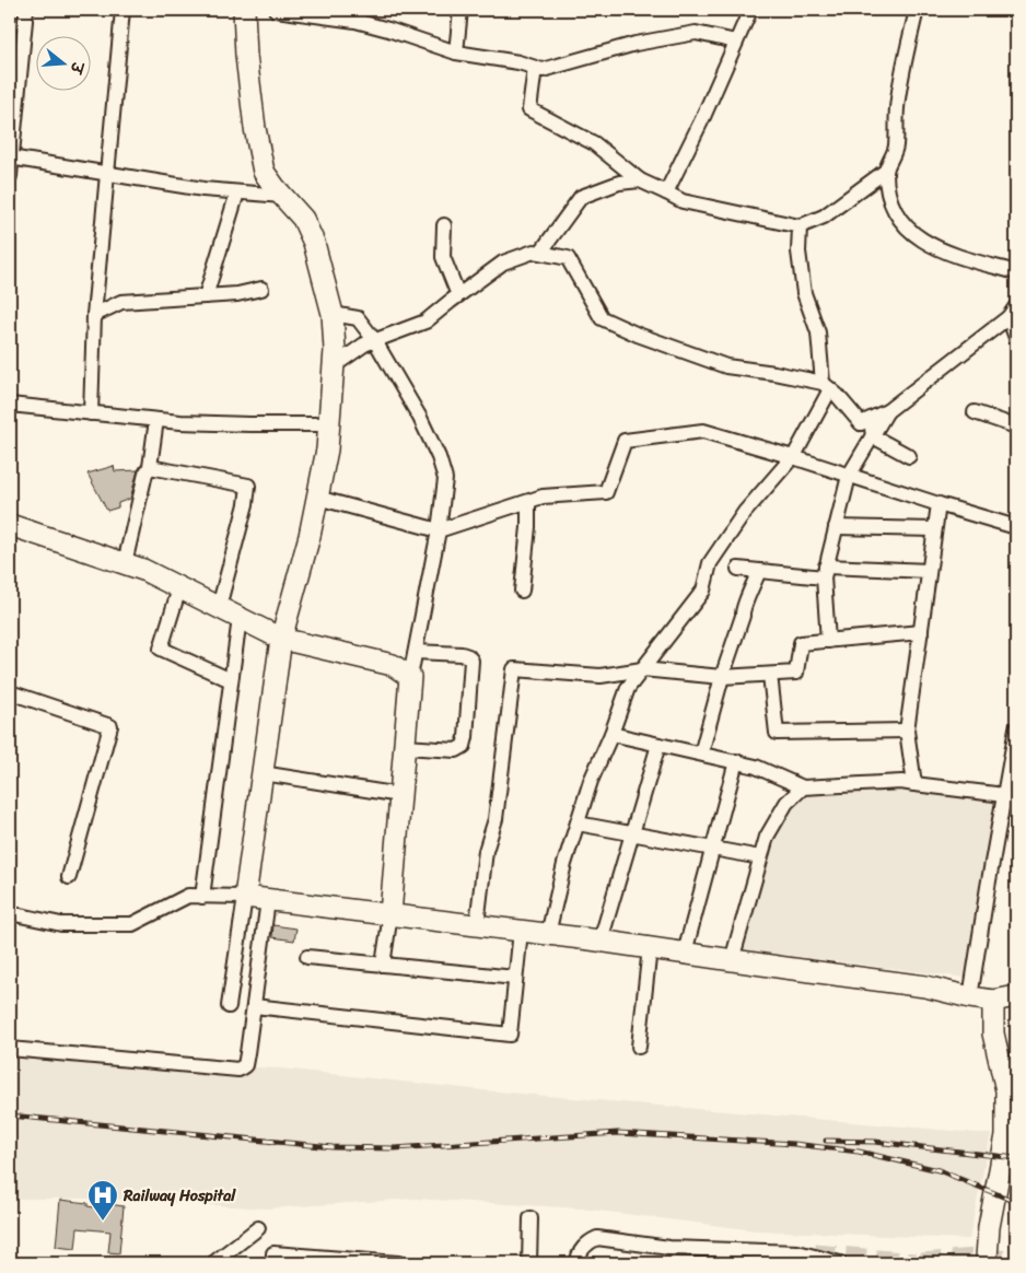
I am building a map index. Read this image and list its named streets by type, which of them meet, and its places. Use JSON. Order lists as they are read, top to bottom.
{
  "places": {
    "hospital": ["Railway Hospital"]
  },
  "north": "right"
}
